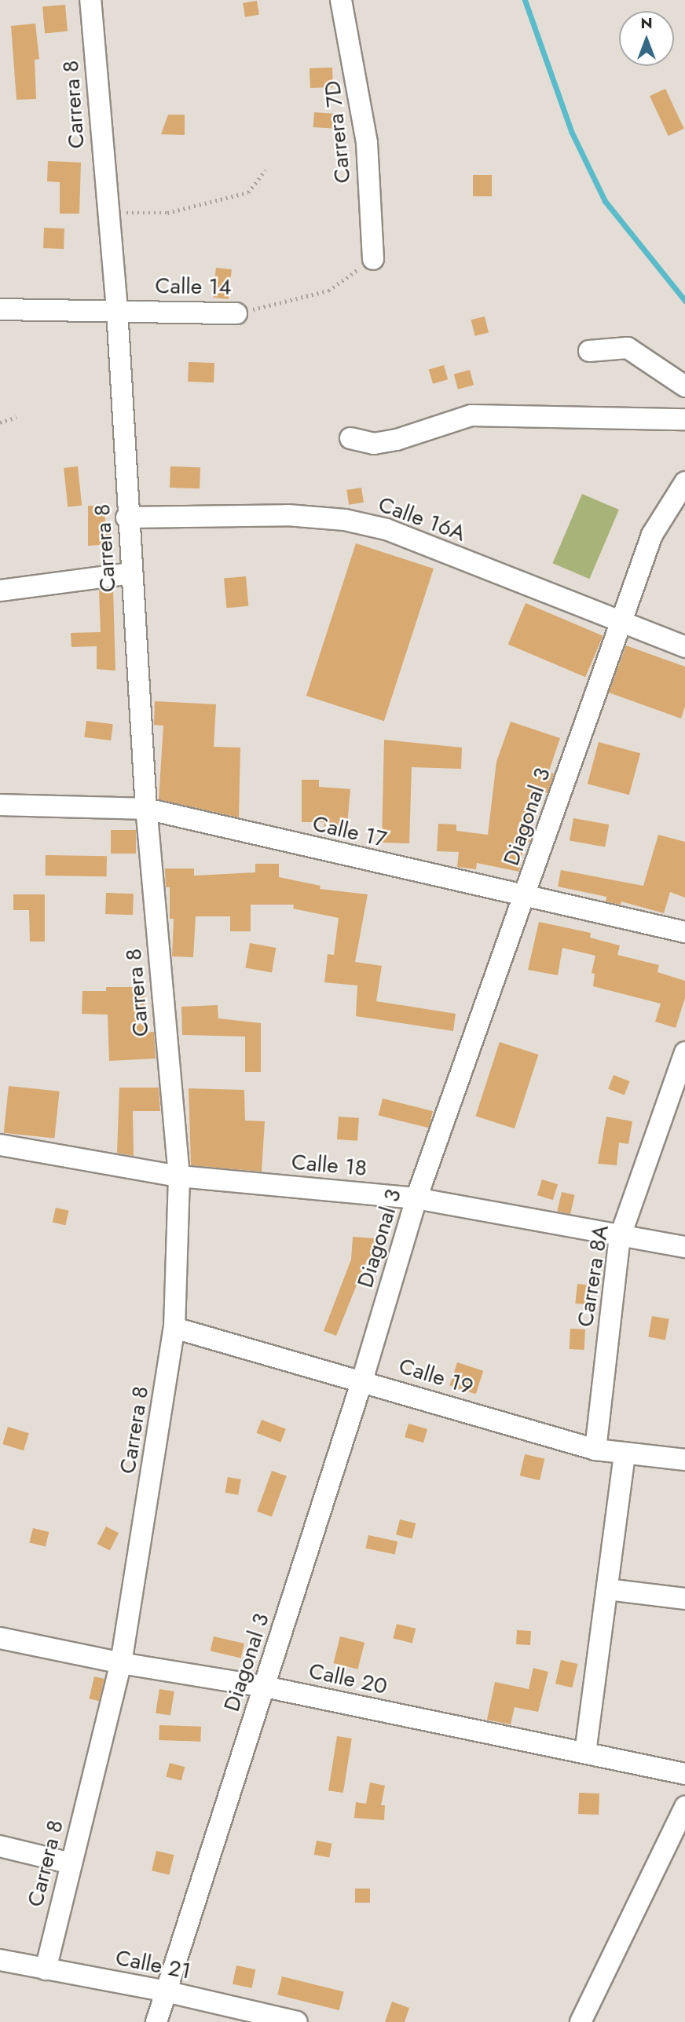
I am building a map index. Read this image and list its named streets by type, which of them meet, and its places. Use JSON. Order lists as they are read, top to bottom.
{
  "streets": {
    "street": [
      "Carrera 8",
      "Carrera 7D",
      "Calle 14",
      "Calle 16A",
      "Diagonal 3",
      "Calle 17",
      "Calle 18",
      "Carrera 8A",
      "Calle 19",
      "Calle 20",
      "Calle 21"
    ]
  },
  "crossings": [
    ["Carrera 8", "Calle 14"],
    ["Carrera 8", "Calle 16A"],
    ["Carrera 8", "Calle 17"],
    ["Carrera 8", "Calle 18"],
    ["Carrera 8", "Calle 19"],
    ["Carrera 8", "Calle 20"],
    ["Carrera 8", "Calle 21"],
    ["Carrera 7D", "Calle 14"],
    ["Calle 16A", "Diagonal 3"],
    ["Diagonal 3", "Calle 17"],
    ["Diagonal 3", "Calle 18"],
    ["Diagonal 3", "Calle 19"],
    ["Diagonal 3", "Calle 20"],
    ["Diagonal 3", "Calle 21"],
    ["Calle 18", "Carrera 8A"],
    ["Carrera 8A", "Calle 19"]
  ],
  "north": "top"
}
